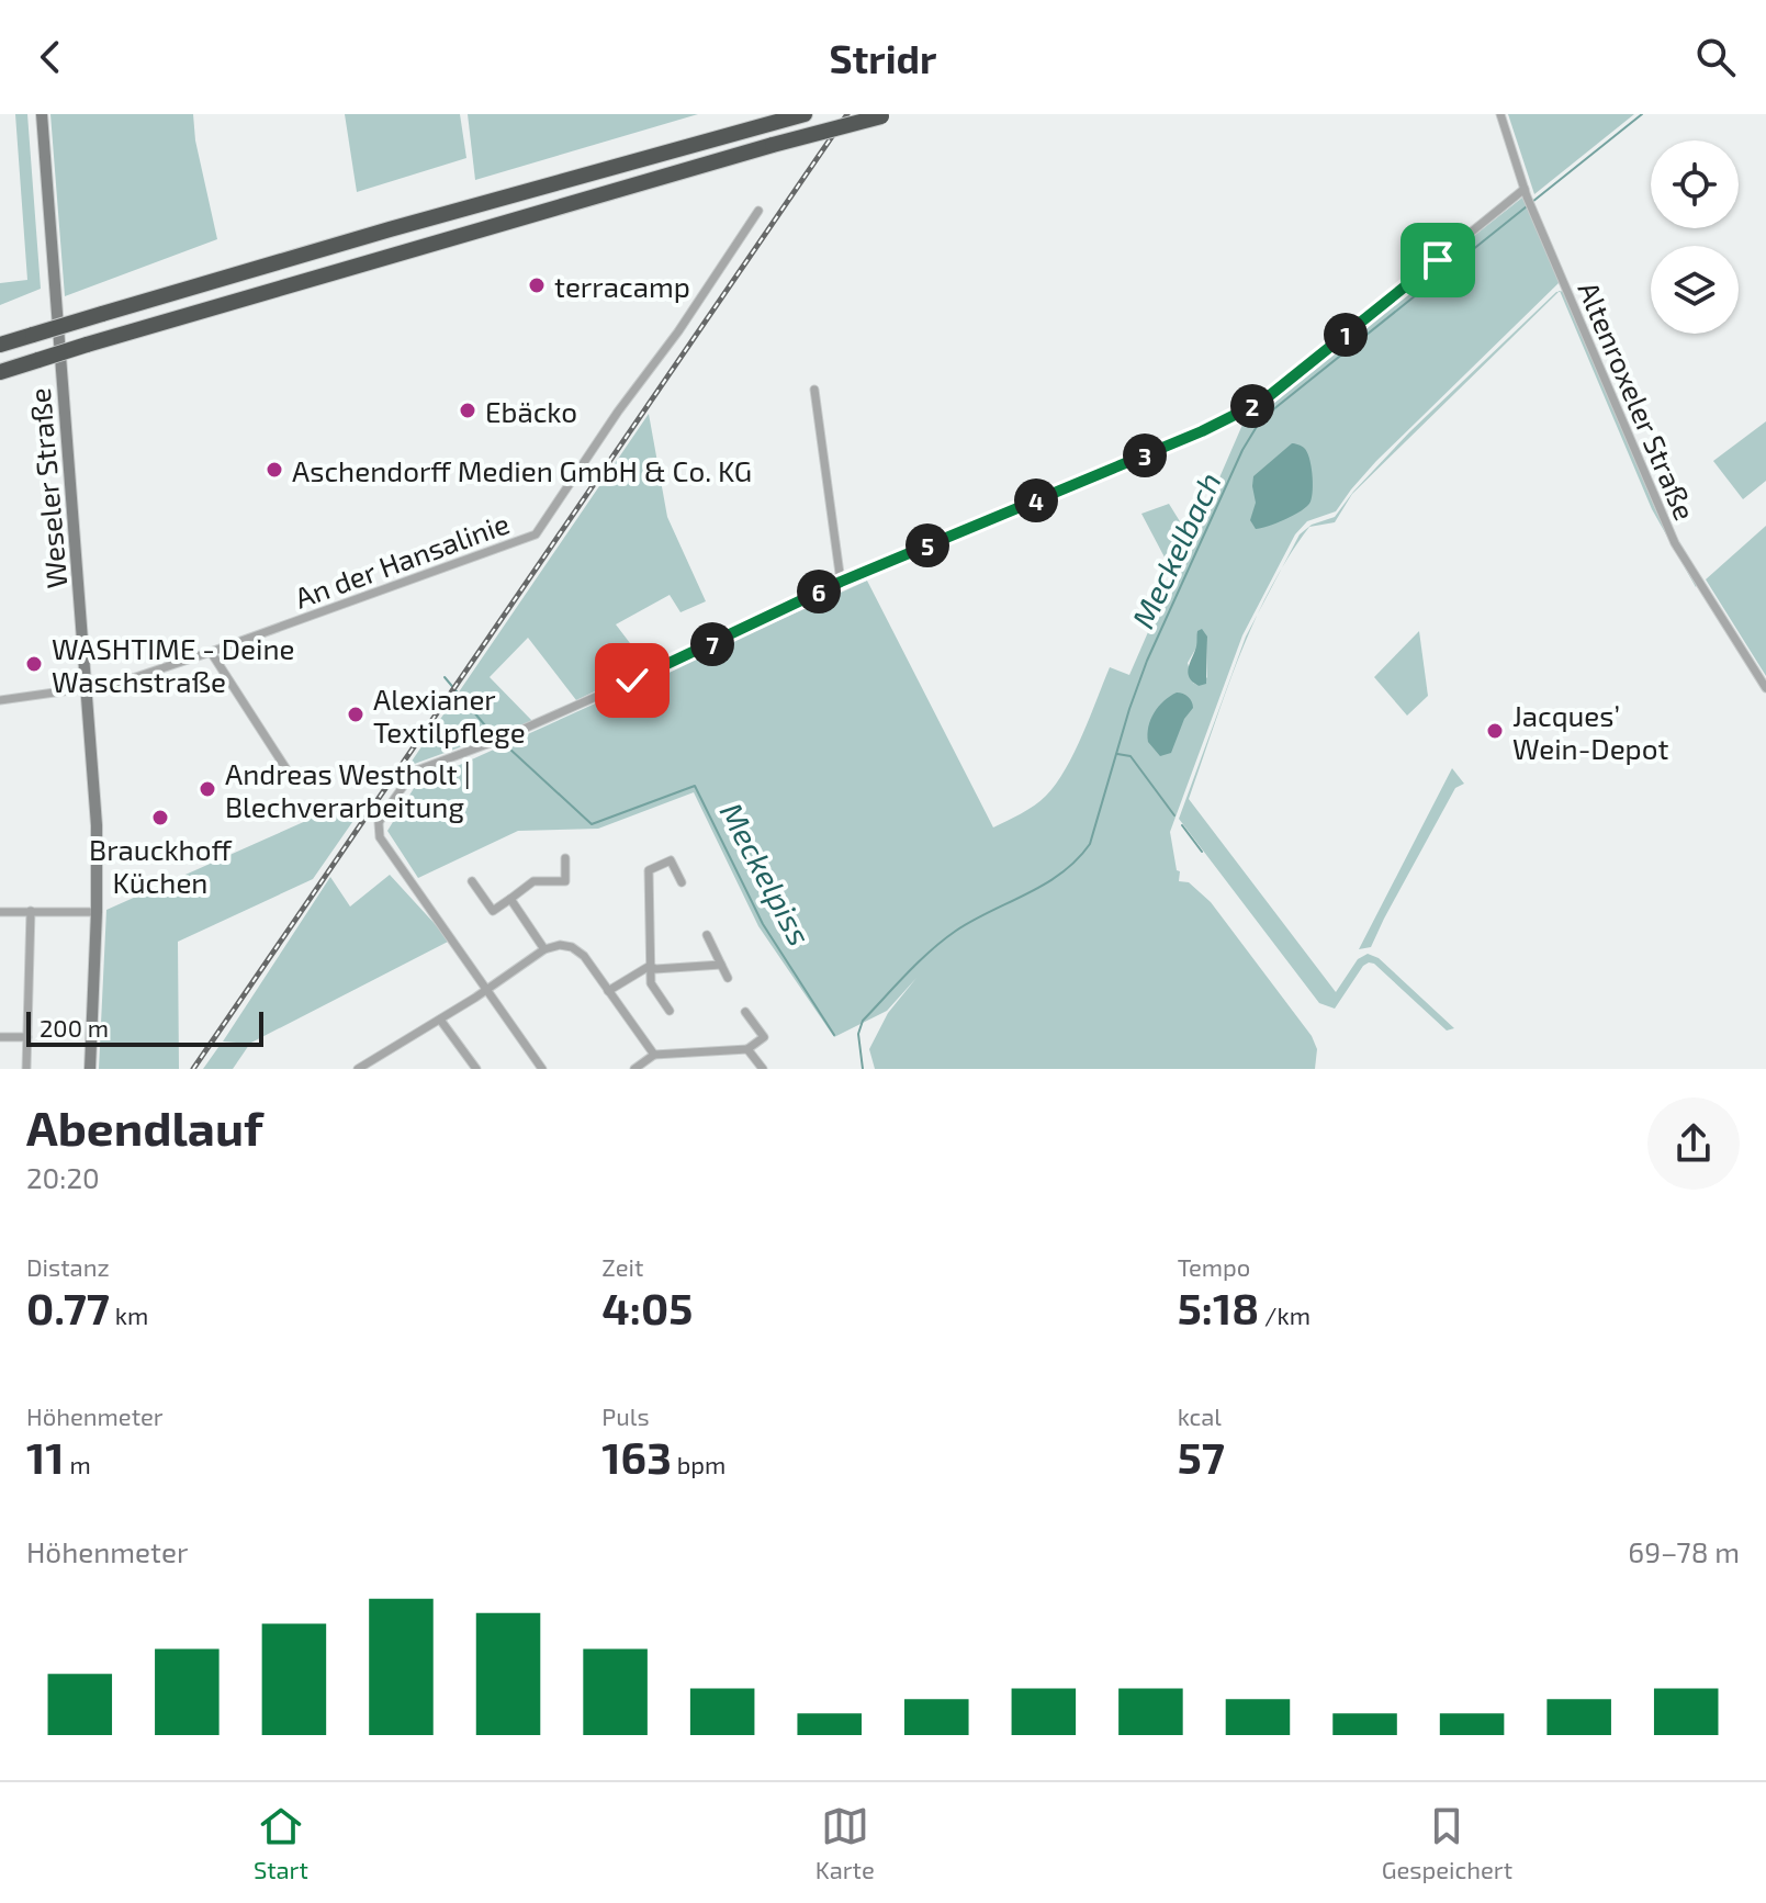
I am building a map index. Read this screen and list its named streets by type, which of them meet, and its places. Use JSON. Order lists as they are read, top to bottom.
{
  "streets": {
    "main road": ["Weseler Straße"],
    "street": ["Altenroxeler Straße", "An der Hansalinie"]
  },
  "crossings": [
    ["Weseler Straße", "An der Hansalinie"]
  ],
  "water": ["Meckelbach", "Meckelpiss"],
  "places": [
    "terracamp",
    "Ebäcko",
    "Aschendorff Medien GmbH & Co. KG",
    "WASHTIME - Deine Waschstraße",
    "Alexianer Textilpflege",
    "Jacques’ Wein-Depot",
    "Andreas Westholt | Blechverarbeitung",
    "Brauckhoff Küchen"
  ],
  "scale_bar": "200 m",
  "page": {
    "header": "Stridr",
    "pins": [
      "1",
      "2",
      "3",
      "4",
      "5",
      "6",
      "7"
    ],
    "scale": "200 m",
    "heading": ["Abendlauf", "20:20"],
    "stats": [
      ["Distanz", "0.77 km"],
      ["Zeit", "4:05"],
      ["Tempo", "5:18 /km"],
      ["Höhenmeter", "11 m"],
      ["Puls", "163 bpm"],
      ["kcal", "57"]
    ],
    "chart": ["Höhenmeter", "69–78 m"],
    "tabs": ["Start", "Karte", "Gespeichert"]
  }
}
